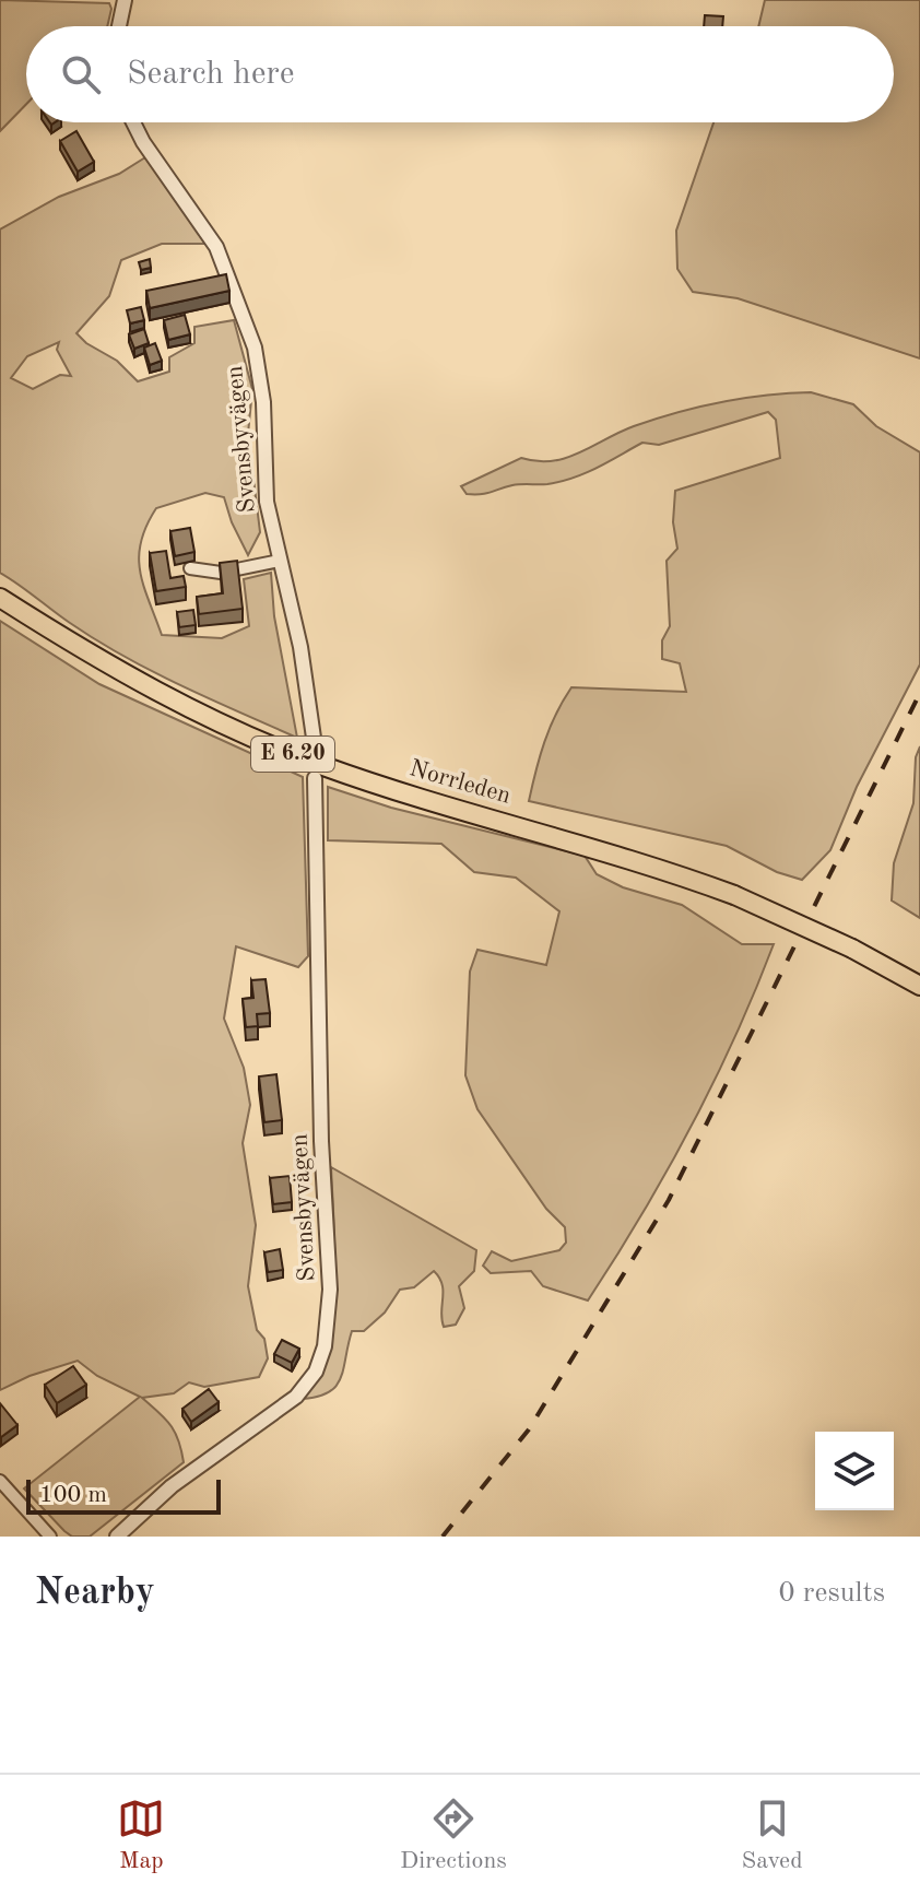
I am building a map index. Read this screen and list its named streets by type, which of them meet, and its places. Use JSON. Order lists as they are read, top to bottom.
{
  "streets": {
    "highway": ["E 6.20", "Norrleden"],
    "street": ["Svensbyvägen"]
  },
  "scale_bar": "100 m",
  "page": {
    "search": "Search here",
    "scale": "100 m",
    "heading": ["Nearby", "0 results"],
    "nav": ["Map", "Directions", "Saved"]
  }
}
